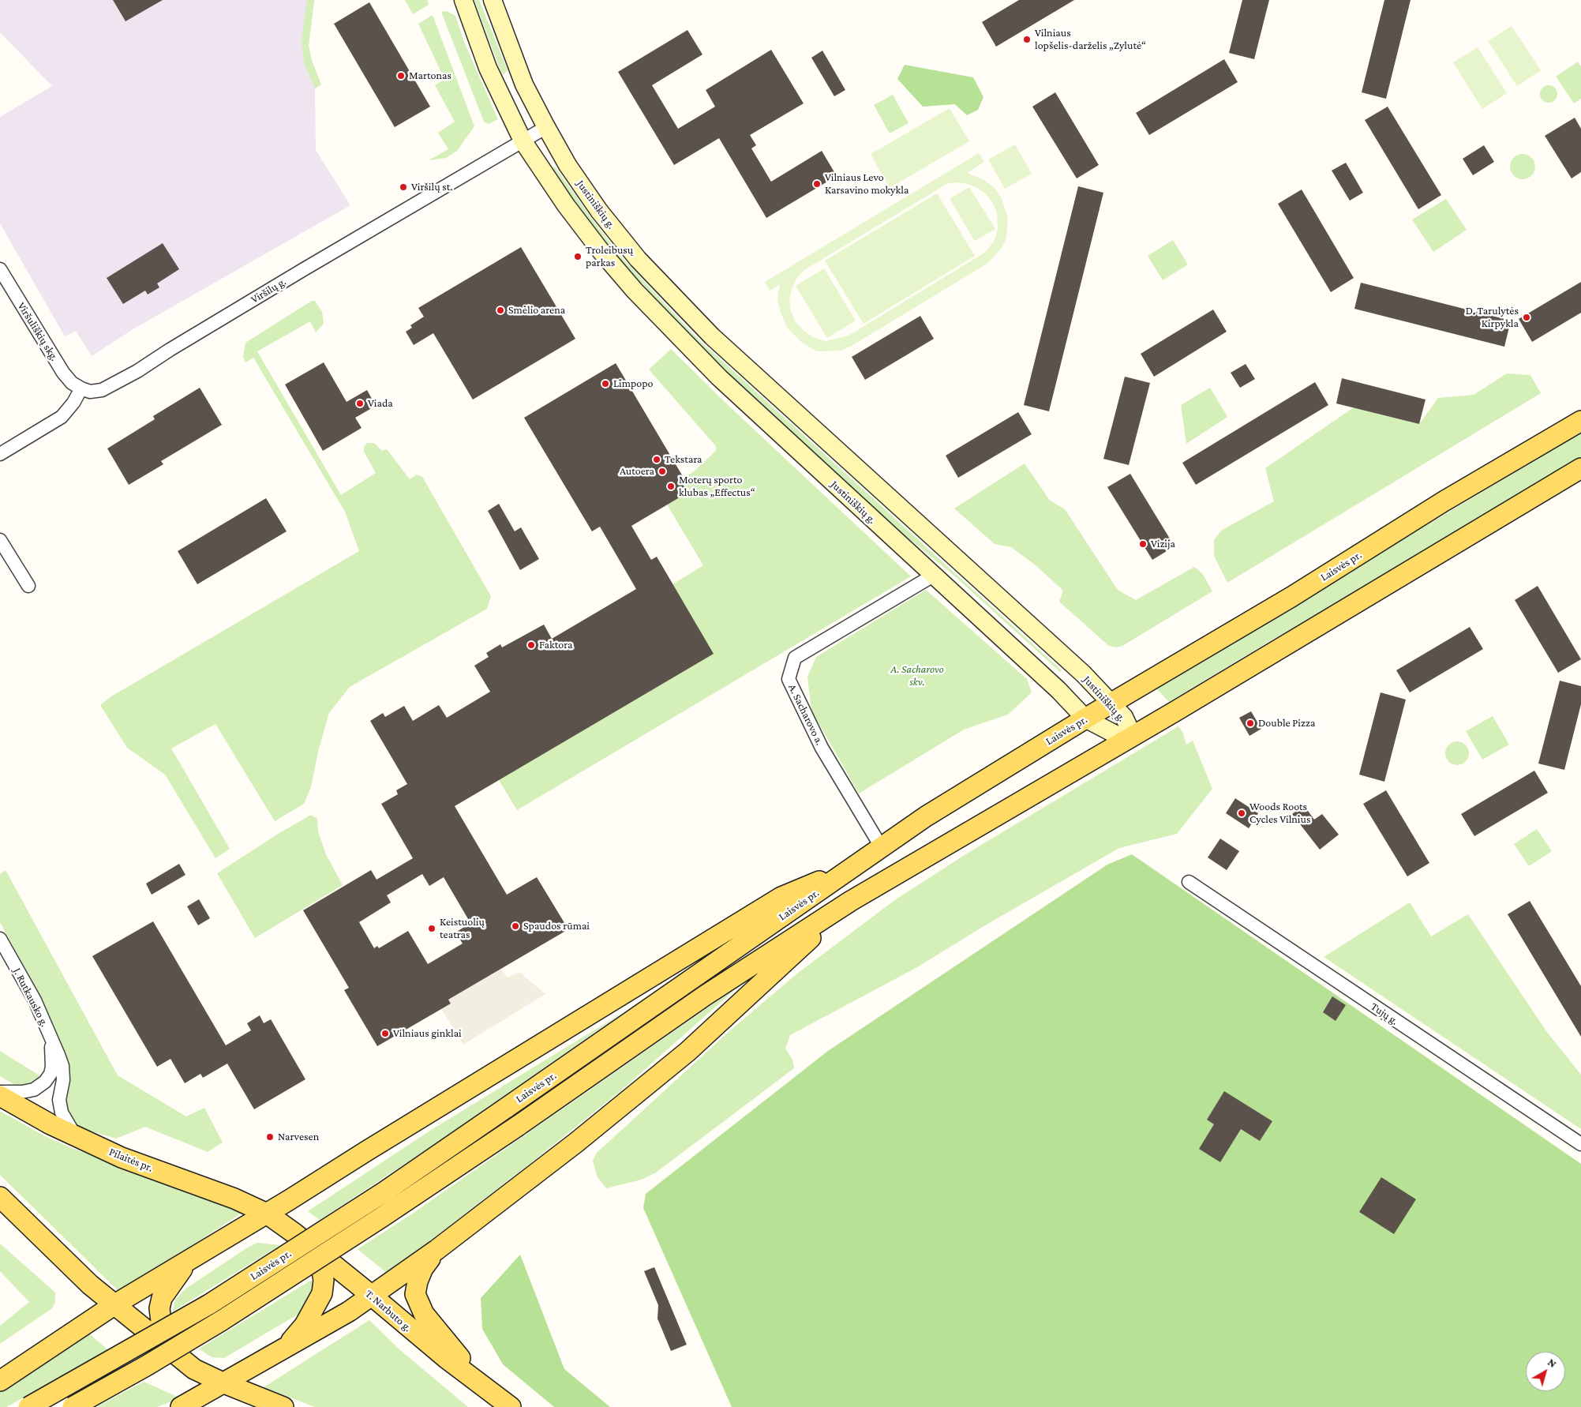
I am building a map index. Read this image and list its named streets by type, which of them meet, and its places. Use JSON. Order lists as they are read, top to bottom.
{
  "streets": {
    "main road": [
      "Justiniškių g.",
      "Laisvės pr.",
      "Pilaitės pr.",
      "T. Narbuto g."
    ],
    "street": [
      "Viršilų g.",
      "Viršuliškių skg.",
      "A. Sacharovo a.",
      "J. Rutkausko g.",
      "Tujų g."
    ]
  },
  "crossings": [
    ["Justiniškių g.", "Viršilų g."],
    ["Justiniškių g.", "Laisvės pr."],
    ["Justiniškių g.", "A. Sacharovo a."],
    ["Viršilų g.", "Viršuliškių skg."],
    ["Laisvės pr.", "A. Sacharovo a."],
    ["Laisvės pr.", "T. Narbuto g."],
    ["J. Rutkausko g.", "Pilaitės pr."],
    ["Pilaitės pr.", "T. Narbuto g."]
  ],
  "parks": ["A. Sacharovo skv."],
  "places": [
    "Vilniaus lopšelis-darželis „Zylutė“",
    "Martonas",
    "Vilniaus Levo Karsavino mokykla",
    "Viršilų st.",
    "Troleibusų parkas",
    "Smėlio arena",
    "D. Tarulytės Kirpykla",
    "Limpopo",
    "Viada",
    "Tekstara",
    "Autoera",
    "Moterų sporto klubas „Effectus“",
    "Vizija",
    "Faktora",
    "Double Pizza",
    "Woods Roots Cycles Vilnius",
    "Spaudos rūmai",
    "Keistuolių teatras",
    "Vilniaus ginklai",
    "Narvesen"
  ],
  "north": "top right"
}
